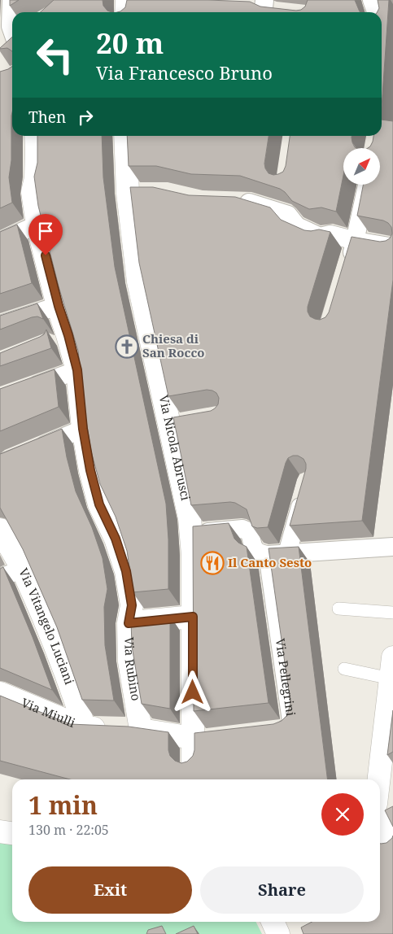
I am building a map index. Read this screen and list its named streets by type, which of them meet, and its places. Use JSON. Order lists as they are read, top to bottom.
{
  "streets": {
    "street": [
      "Via Nicola Abrusci",
      "Via Vitangelo Luciani",
      "Via Rubino",
      "Via Pellegrini",
      "Via Miulli"
    ]
  },
  "crossings": [
    ["Via Nicola Abrusci", "Via Miulli"],
    ["Via Vitangelo Luciani", "Via Miulli"],
    ["Via Rubino", "Via Miulli"]
  ],
  "places": {
    "church": ["Chiesa di San Rocco"],
    "restaurant": ["Il Canto Sesto"]
  },
  "north": "top right",
  "page": {
    "turn": ["20 m", "Via Francesco Bruno"],
    "then": "Then",
    "heading": ["1 min", "130 m · 22:05"],
    "buttons": ["Exit", "Share"]
  }
}
